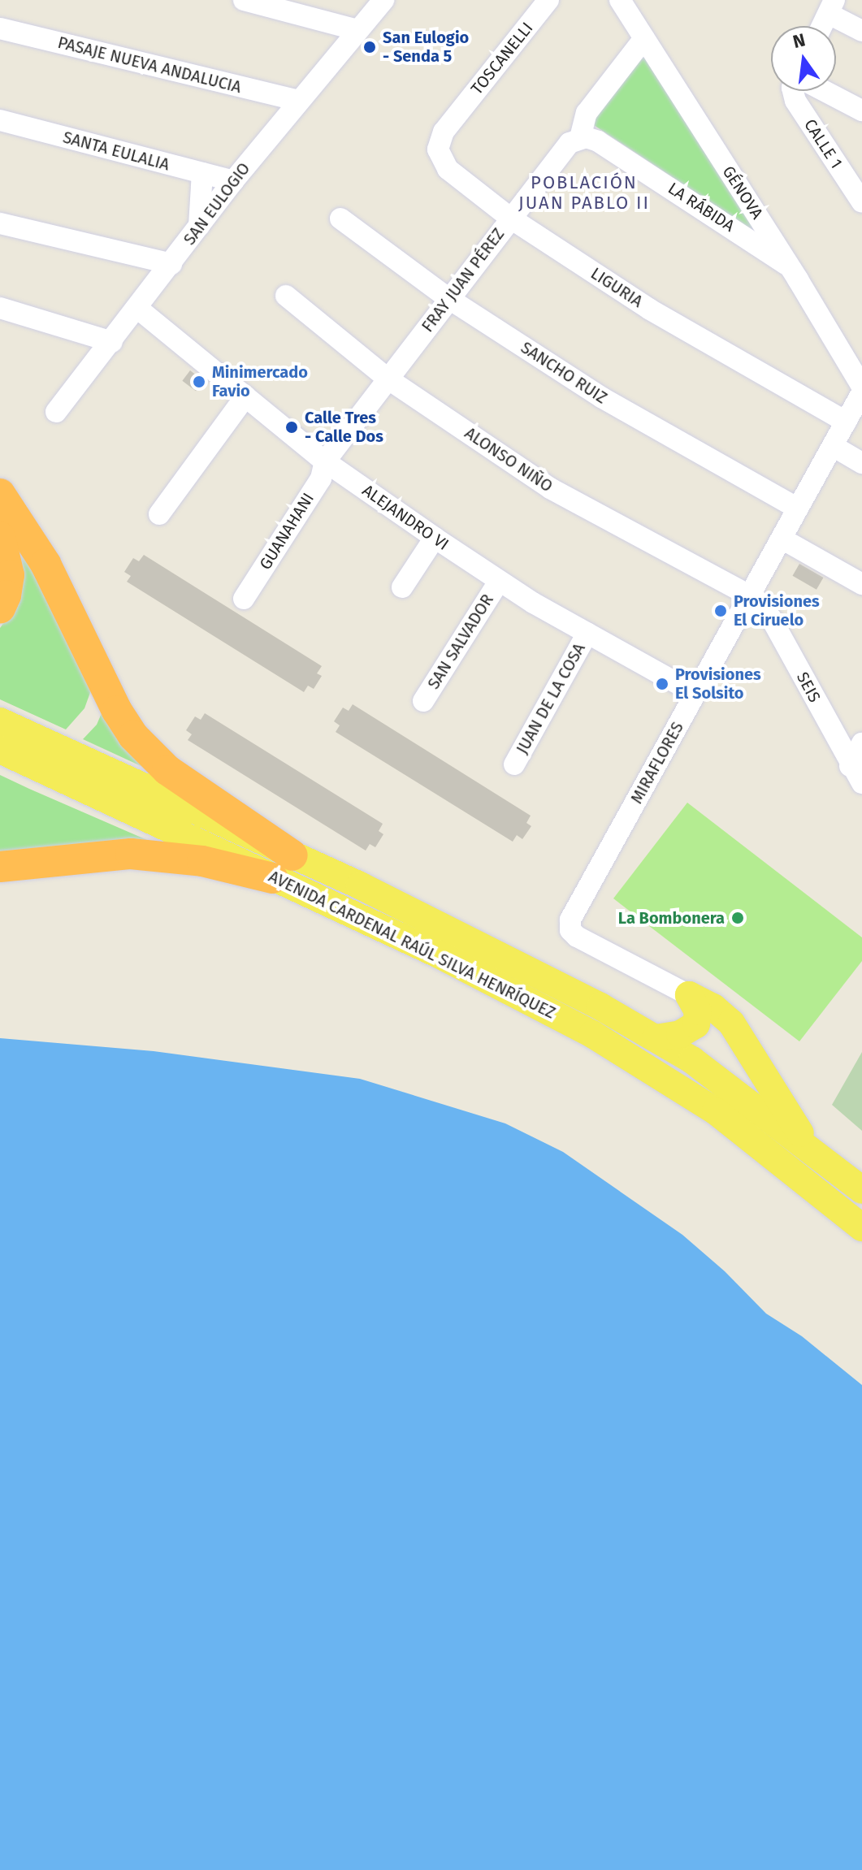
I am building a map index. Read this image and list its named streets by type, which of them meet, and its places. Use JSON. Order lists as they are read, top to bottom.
{
  "streets": {
    "main road": ["AVENIDA CARDENAL RAÚL SILVA HENRÍQUEZ"],
    "street": [
      "TOSCANELLI",
      "PASAJE NUEVA ANDALUCIA",
      "CALLE 1",
      "SANTA EULALIA",
      "GÉNOVA",
      "SAN EULOGIO",
      "LA RÁBIDA",
      "FRAY JUAN PÉREZ",
      "LIGURIA",
      "SANCHO RUIZ",
      "ALONSO NIÑO",
      "ALEJANDRO VI",
      "GUANAHANI",
      "SAN SALVADOR",
      "SEIS",
      "JUAN DE LA COSA",
      "MIRAFLORES"
    ]
  },
  "crossings": [
    ["TOSCANELLI", "LIGURIA"],
    ["PASAJE NUEVA ANDALUCIA", "SAN EULOGIO"],
    ["SANTA EULALIA", "SAN EULOGIO"],
    ["GÉNOVA", "LA RÁBIDA"],
    ["GÉNOVA", "FRAY JUAN PÉREZ"],
    ["SAN EULOGIO", "ALEJANDRO VI"],
    ["LA RÁBIDA", "FRAY JUAN PÉREZ"],
    ["FRAY JUAN PÉREZ", "LIGURIA"],
    ["FRAY JUAN PÉREZ", "SANCHO RUIZ"],
    ["FRAY JUAN PÉREZ", "ALONSO NIÑO"],
    ["FRAY JUAN PÉREZ", "ALEJANDRO VI"],
    ["FRAY JUAN PÉREZ", "GUANAHANI"],
    ["LIGURIA", "MIRAFLORES"],
    ["SANCHO RUIZ", "MIRAFLORES"],
    ["ALONSO NIÑO", "SEIS"],
    ["ALONSO NIÑO", "MIRAFLORES"],
    ["ALEJANDRO VI", "GUANAHANI"],
    ["ALEJANDRO VI", "SAN SALVADOR"],
    ["ALEJANDRO VI", "JUAN DE LA COSA"],
    ["ALEJANDRO VI", "MIRAFLORES"],
    ["SEIS", "MIRAFLORES"]
  ],
  "districts": ["POBLACIÓN JUAN PABLO II"],
  "places": [
    "San Eulogio - Senda 5",
    "Minimercado Favio",
    "Calle Tres - Calle Dos",
    "Provisiones El Ciruelo",
    "Provisiones El Solsito",
    "La Bombonera"
  ],
  "north": "top"
}
